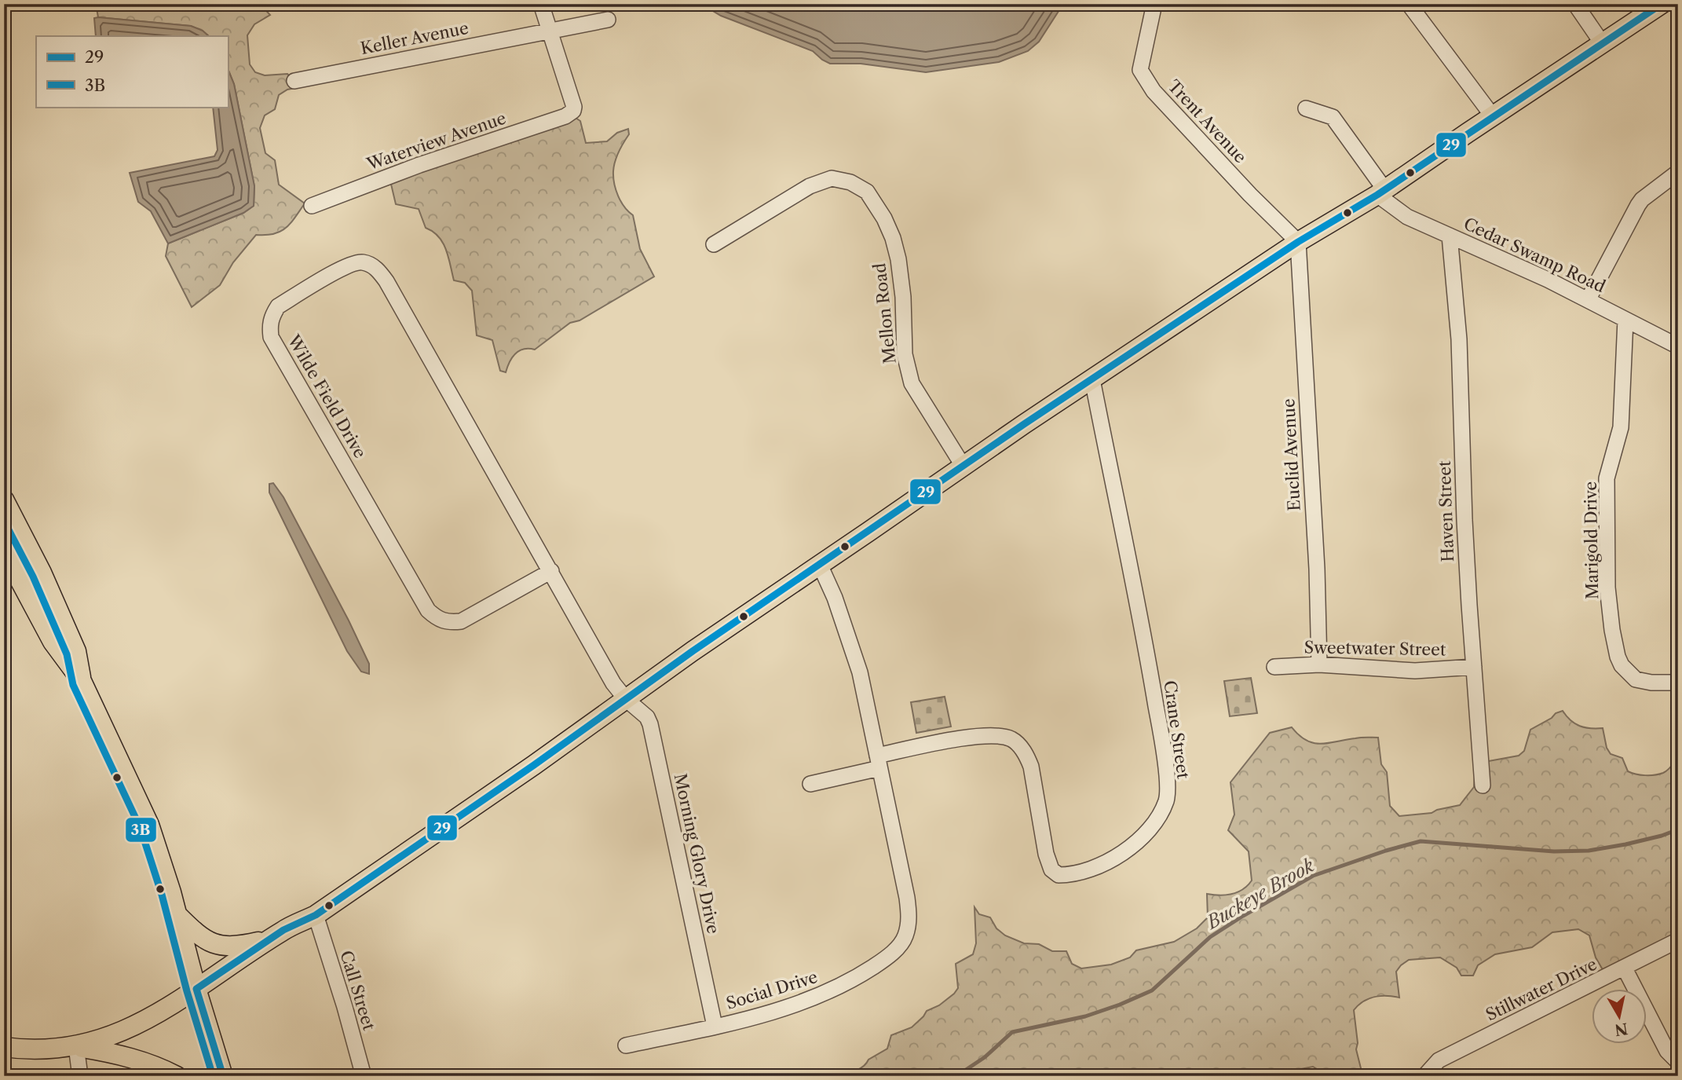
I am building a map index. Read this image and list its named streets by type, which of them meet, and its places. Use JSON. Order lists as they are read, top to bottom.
{
  "streets": {
    "street": [
      "Keller Avenue",
      "Trent Avenue",
      "Waterview Avenue",
      "Cedar Swamp Road",
      "Mellon Road",
      "Wilde Field Drive",
      "Euclid Avenue",
      "Haven Street",
      "Marigold Drive",
      "Sweetwater Street",
      "Crane Street",
      "Morning Glory Drive",
      "Stillwater Drive",
      "Call Street",
      "Social Drive"
    ]
  },
  "crossings": [
    ["Keller Avenue", "Waterview Avenue"],
    ["Trent Avenue", "Euclid Avenue"],
    ["Cedar Swamp Road", "Haven Street"],
    ["Cedar Swamp Road", "Marigold Drive"],
    ["Wilde Field Drive", "Morning Glory Drive"],
    ["Euclid Avenue", "Sweetwater Street"],
    ["Haven Street", "Sweetwater Street"],
    ["Crane Street", "Social Drive"],
    ["Morning Glory Drive", "Social Drive"]
  ],
  "water": ["Buckeye Brook"],
  "lines": ["transit line 29", "transit line 3B"],
  "legend": ["29", "3B"],
  "north": "bottom"
}
